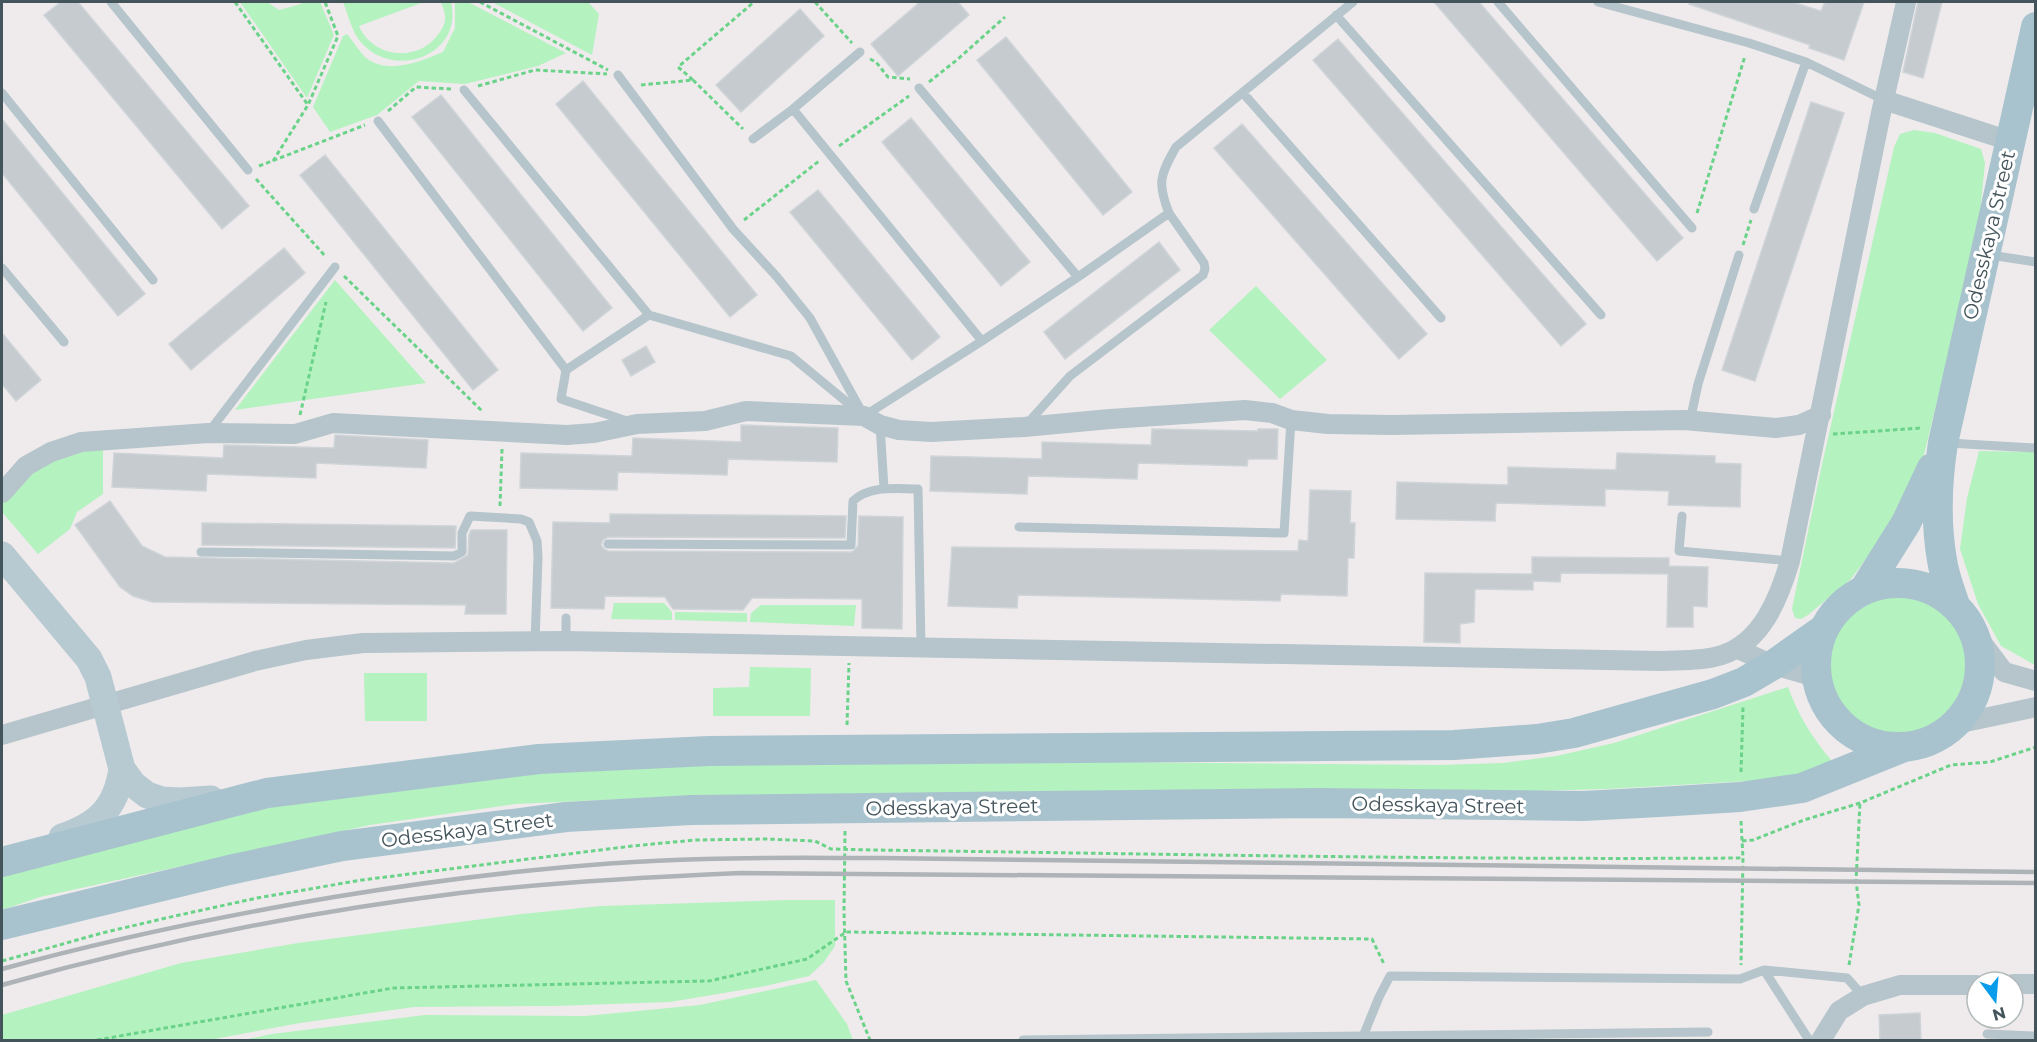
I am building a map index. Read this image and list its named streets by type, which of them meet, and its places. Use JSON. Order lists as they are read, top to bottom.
{
  "streets": {
    "main road": ["Odesskaya Street"]
  },
  "north": "bottom"
}
